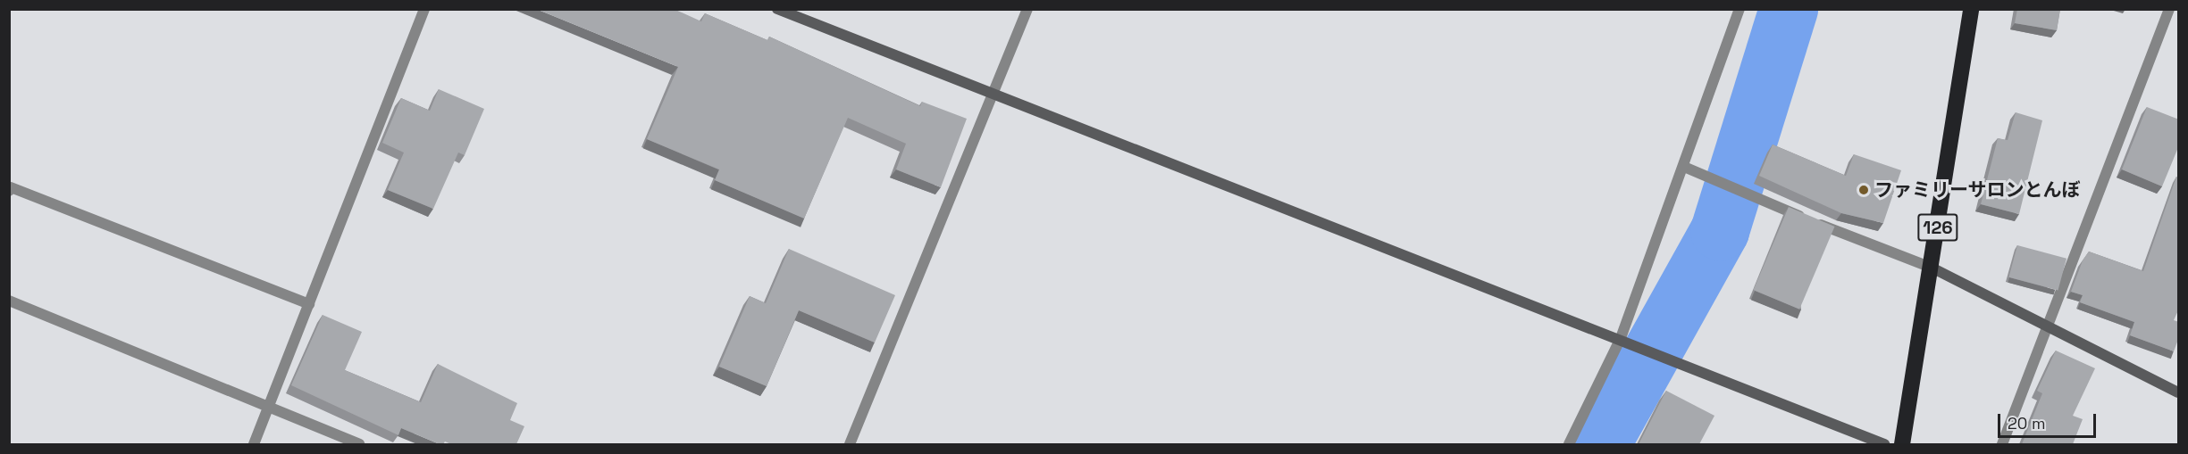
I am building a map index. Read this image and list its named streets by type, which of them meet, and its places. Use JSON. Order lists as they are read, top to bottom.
{
  "streets": {
    "highway": ["126"]
  },
  "places": ["ファミリーサロンとんぼ"],
  "scale_bar": "20 m"
}
